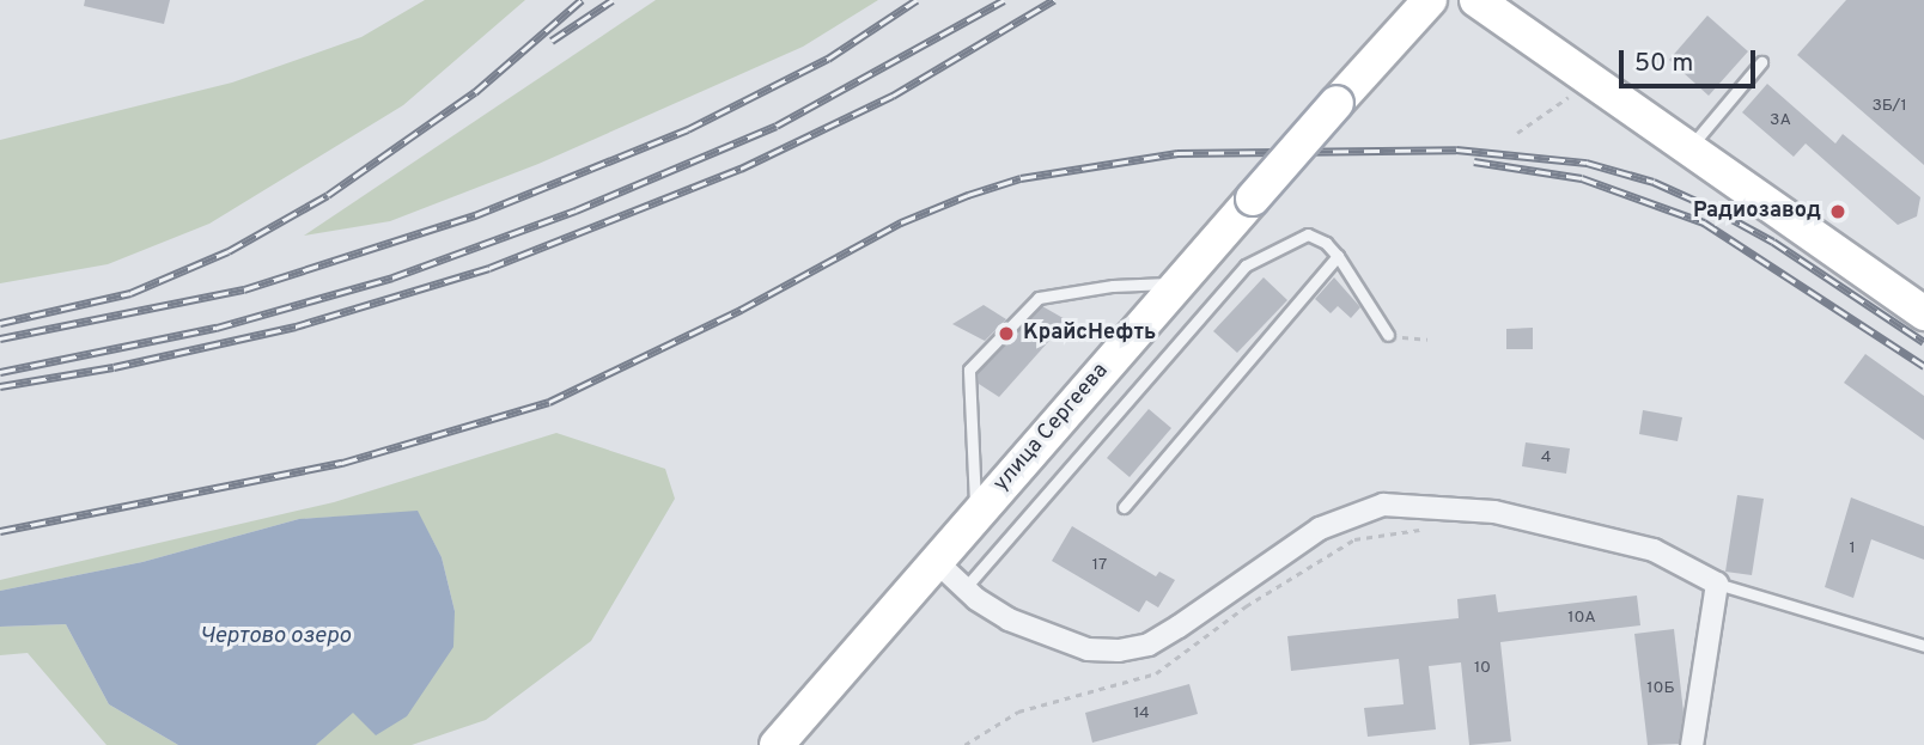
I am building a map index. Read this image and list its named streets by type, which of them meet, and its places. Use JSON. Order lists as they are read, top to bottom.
{
  "streets": {
    "main road": ["улица Сергеева"]
  },
  "water": ["Чертово озеро"],
  "places": ["Радиозавод", "КрайсНефть"],
  "house_numbers": [
    "3Б/1",
    "3А",
    "4",
    "1",
    "17",
    "10А",
    "10",
    "10Б",
    "14"
  ],
  "scale_bar": "50 m"
}
